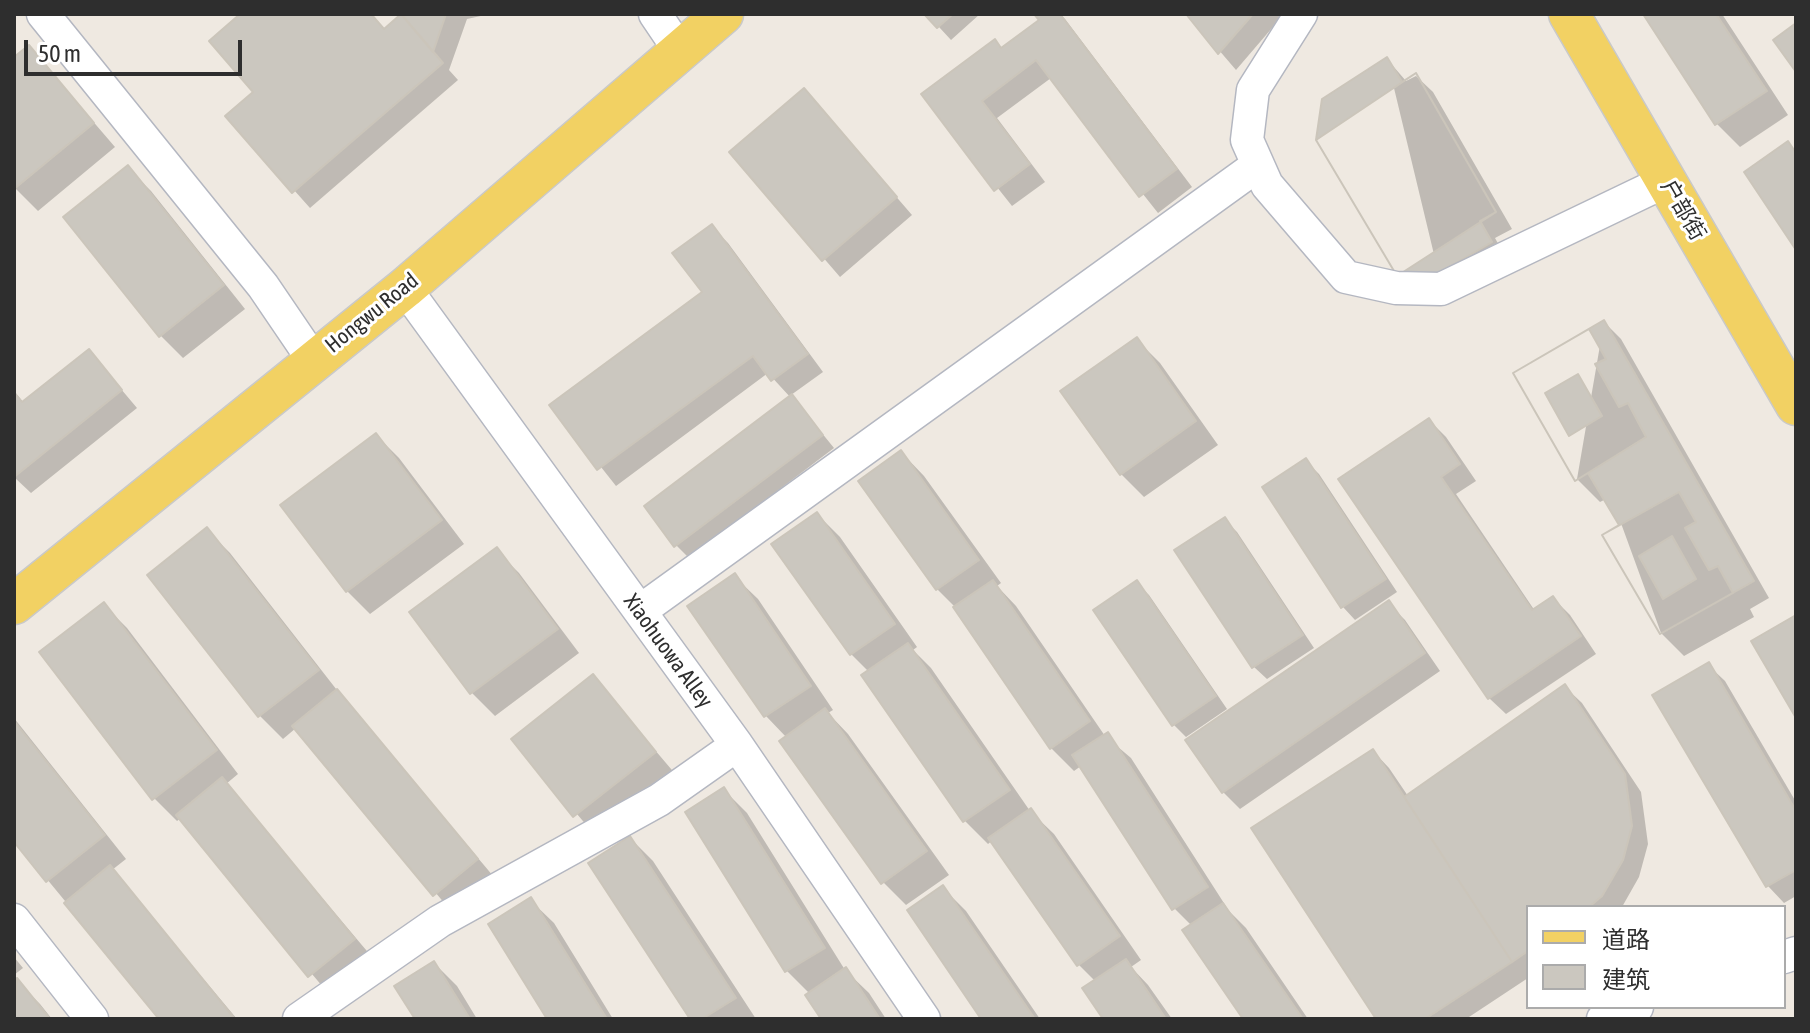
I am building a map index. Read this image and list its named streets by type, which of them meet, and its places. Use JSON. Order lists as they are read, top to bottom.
{
  "streets": {
    "main road": ["户部街", "Hongwu Road"],
    "street": ["Xiaohuowa Alley"]
  },
  "crossings": [
    ["Hongwu Road", "Xiaohuowa Alley"]
  ],
  "legend": ["道路", "建筑"],
  "scale_bar": "50 m"
}
